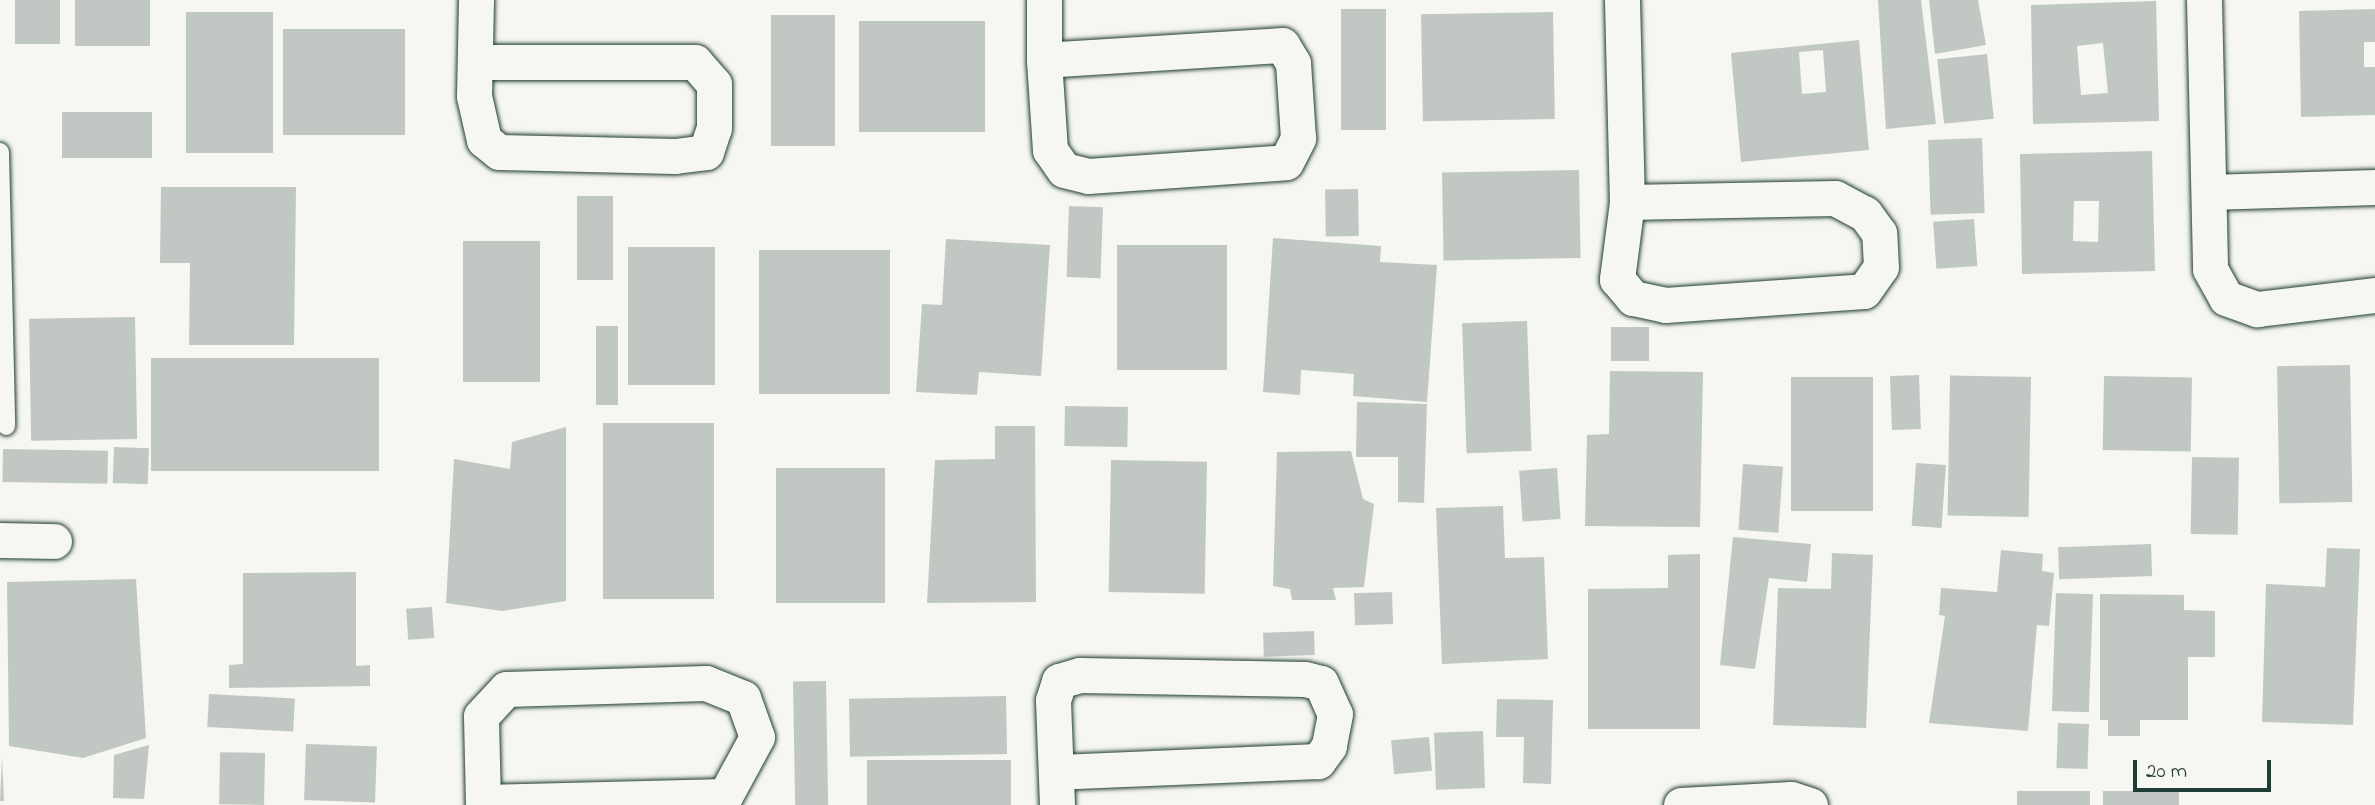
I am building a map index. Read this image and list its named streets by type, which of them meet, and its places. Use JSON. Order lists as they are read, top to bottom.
{
  "scale_bar": "20 m"
}
